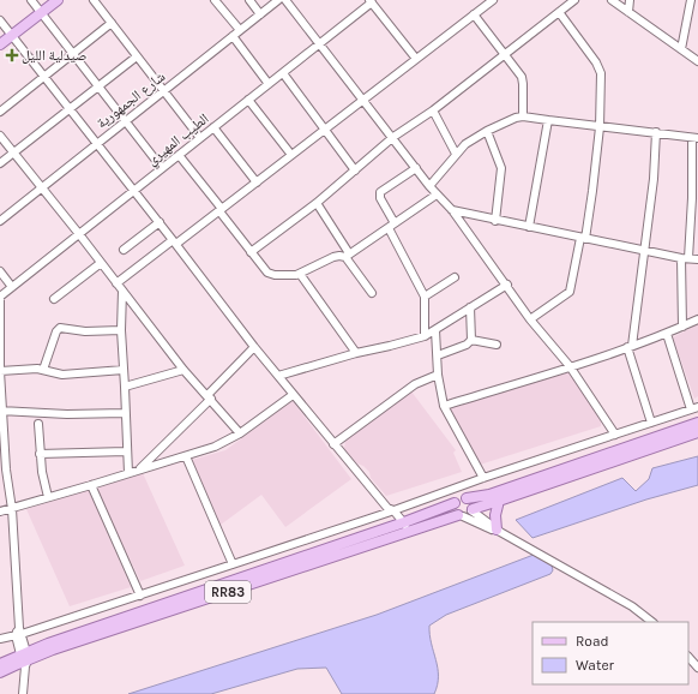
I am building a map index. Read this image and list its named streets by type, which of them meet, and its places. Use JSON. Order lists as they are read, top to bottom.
{
  "streets": {
    "main road": ["RR83"],
    "street": ["شارع الجمهورية", "الطيب المهيري"]
  },
  "places": {
    "health": ["صيدلية الليل"]
  },
  "legend": ["Road", "Water"]
}
